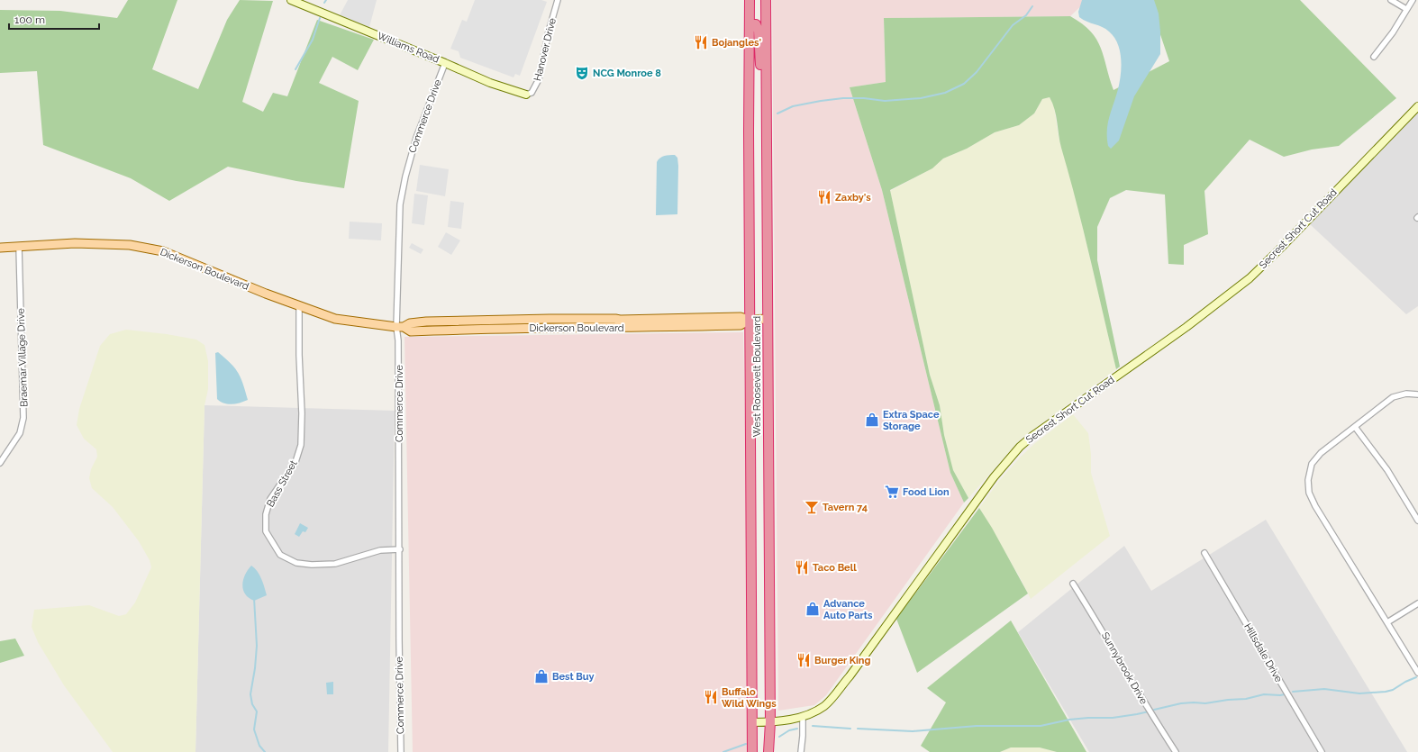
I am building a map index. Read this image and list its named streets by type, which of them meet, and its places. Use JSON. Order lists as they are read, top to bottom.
{
  "streets": {
    "highway": ["West Roosevelt Boulevard"],
    "main road": ["Williams Road", "Secrest Short Cut Road", "Dickerson Boulevard"],
    "street": [
      "Hanover Drive",
      "Commerce Drive",
      "Braemar Village Drive",
      "Bass Street",
      "Hillsdale Drive",
      "Sunnybrook Drive"
    ]
  },
  "crossings": [
    ["Williams Road", "Hanover Drive"],
    ["Williams Road", "Commerce Drive"],
    ["Commerce Drive", "Dickerson Boulevard"],
    ["Commerce Drive", "Bass Street"],
    ["Secrest Short Cut Road", "West Roosevelt Boulevard"],
    ["Dickerson Boulevard", "Braemar Village Drive"],
    ["Dickerson Boulevard", "West Roosevelt Boulevard"],
    ["Dickerson Boulevard", "Bass Street"]
  ],
  "places": {
    "restaurant": [
      "Bojangles'",
      "Zaxby's",
      "Taco Bell",
      "Burger King",
      "Buffalo Wild Wings"
    ],
    "theatre": ["NCG Monroe 8"],
    "shop": ["Extra Space Storage", "Advance Auto Parts", "Best Buy"],
    "supermarket": ["Food Lion"],
    "bar": ["Tavern 74"]
  },
  "scale_bar": "100 m"
}
